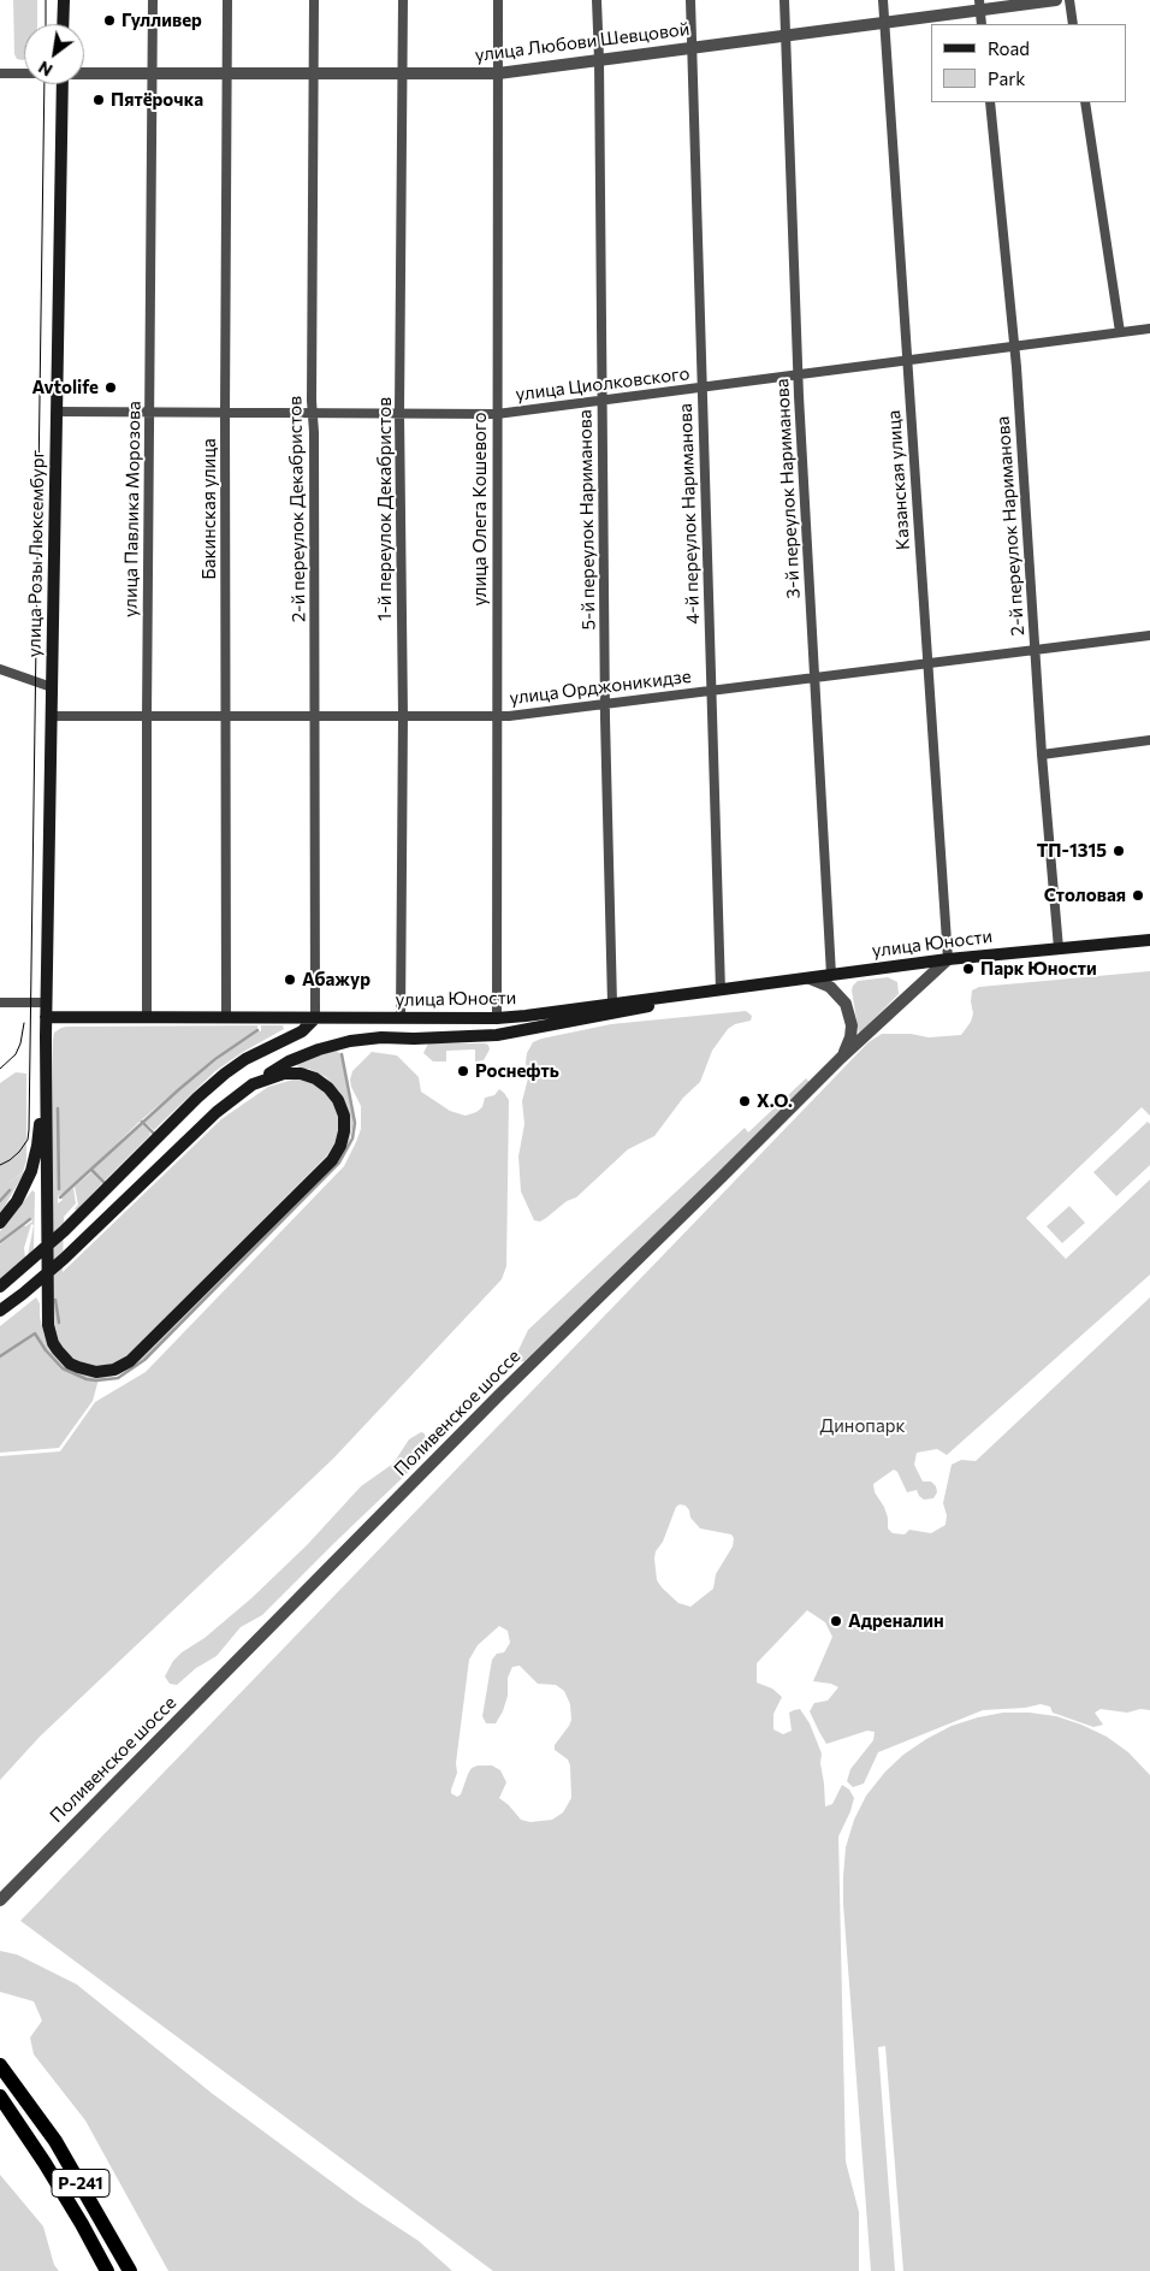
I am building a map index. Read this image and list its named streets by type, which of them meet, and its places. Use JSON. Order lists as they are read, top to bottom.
{
  "streets": {
    "highway": ["Р-241"],
    "main road": ["улица Розы Люксембург", "улица Юности"],
    "street": [
      "улица Любови Шевцовой",
      "улица Циолковского",
      "Казанская улица",
      "3-й переулок Нариманова",
      "улица Павлика Морозова",
      "Бакинская улица",
      "2-й переулок Декабристов",
      "1-й переулок Декабристов",
      "улица Олега Кошевого",
      "4-й переулок Нариманова",
      "5-й переулок Нариманова",
      "2-й переулок Нариманова",
      "улица Орджоникидзе",
      "Поливенское шоссе"
    ]
  },
  "crossings": [
    ["улица Любови Шевцовой", "Казанская улица"],
    ["улица Любови Шевцовой", "3-й переулок Нариманова"],
    ["улица Любови Шевцовой", "улица Павлика Морозова"],
    ["улица Любови Шевцовой", "Бакинская улица"],
    ["улица Любови Шевцовой", "2-й переулок Декабристов"],
    ["улица Любови Шевцовой", "1-й переулок Декабристов"],
    ["улица Любови Шевцовой", "улица Олега Кошевого"],
    ["улица Любови Шевцовой", "4-й переулок Нариманова"],
    ["улица Любови Шевцовой", "5-й переулок Нариманова"],
    ["улица Циолковского", "Казанская улица"],
    ["улица Циолковского", "3-й переулок Нариманова"],
    ["улица Циолковского", "улица Павлика Морозова"],
    ["улица Циолковского", "Бакинская улица"],
    ["улица Циолковского", "2-й переулок Декабристов"],
    ["улица Циолковского", "1-й переулок Декабристов"],
    ["улица Циолковского", "улица Олега Кошевого"],
    ["улица Циолковского", "4-й переулок Нариманова"],
    ["улица Циолковского", "5-й переулок Нариманова"],
    ["улица Циолковского", "2-й переулок Нариманова"],
    ["улица Циолковского", "улица Розы Люксембург"],
    ["Казанская улица", "улица Орджоникидзе"],
    ["Казанская улица", "улица Юности"],
    ["Казанская улица", "Поливенское шоссе"],
    ["3-й переулок Нариманова", "улица Орджоникидзе"],
    ["3-й переулок Нариманова", "улица Юности"],
    ["улица Павлика Морозова", "улица Орджоникидзе"],
    ["улица Павлика Морозова", "улица Юности"],
    ["Бакинская улица", "улица Орджоникидзе"],
    ["Бакинская улица", "улица Юности"],
    ["2-й переулок Декабристов", "улица Орджоникидзе"],
    ["2-й переулок Декабристов", "улица Юности"],
    ["1-й переулок Декабристов", "улица Орджоникидзе"],
    ["1-й переулок Декабристов", "улица Юности"],
    ["улица Олега Кошевого", "улица Орджоникидзе"],
    ["улица Олега Кошевого", "улица Юности"],
    ["4-й переулок Нариманова", "улица Орджоникидзе"],
    ["4-й переулок Нариманова", "улица Юности"],
    ["5-й переулок Нариманова", "улица Орджоникидзе"],
    ["5-й переулок Нариманова", "улица Юности"],
    ["2-й переулок Нариманова", "улица Орджоникидзе"],
    ["2-й переулок Нариманова", "улица Юности"],
    ["улица Розы Люксембург", "улица Орджоникидзе"],
    ["улица Розы Люксембург", "улица Юности"],
    ["улица Юности", "Поливенское шоссе"]
  ],
  "parks": ["Динопарк"],
  "places": [
    "Гулливер",
    "Пятёрочка",
    "Avtolife",
    "ТП-1315",
    "Столовая",
    "Парк Юности",
    "Абажур",
    "Роснефть",
    "Х.О.",
    "Адреналин"
  ],
  "legend": ["Road", "Park"],
  "north": "bottom left"
}
